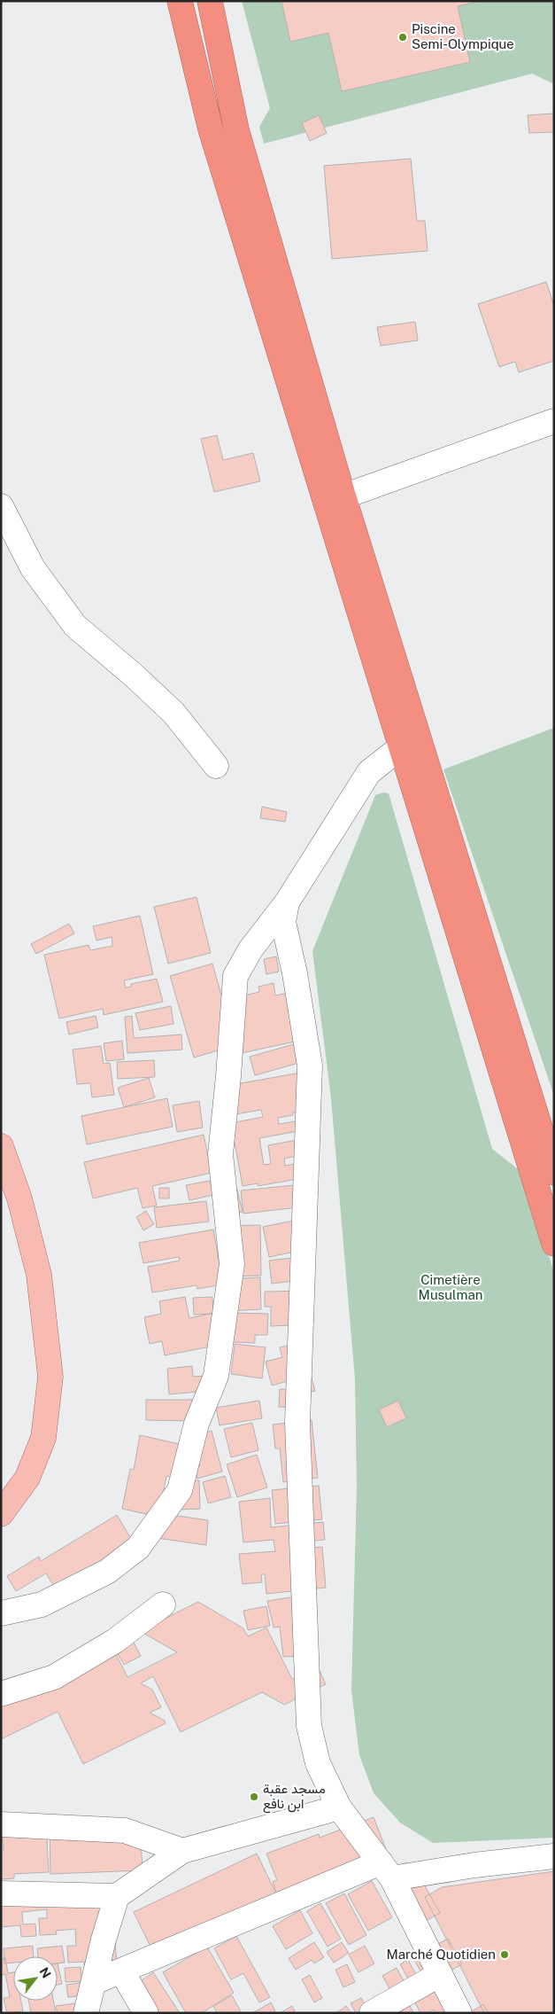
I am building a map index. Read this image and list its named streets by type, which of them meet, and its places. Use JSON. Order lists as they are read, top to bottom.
{
  "parks": ["Cimetière Musulman"],
  "places": ["Piscine Semi-Olympique", "مسجد عقبة ابن نافع", "Marché Quotidien"],
  "north": "top right"
}
